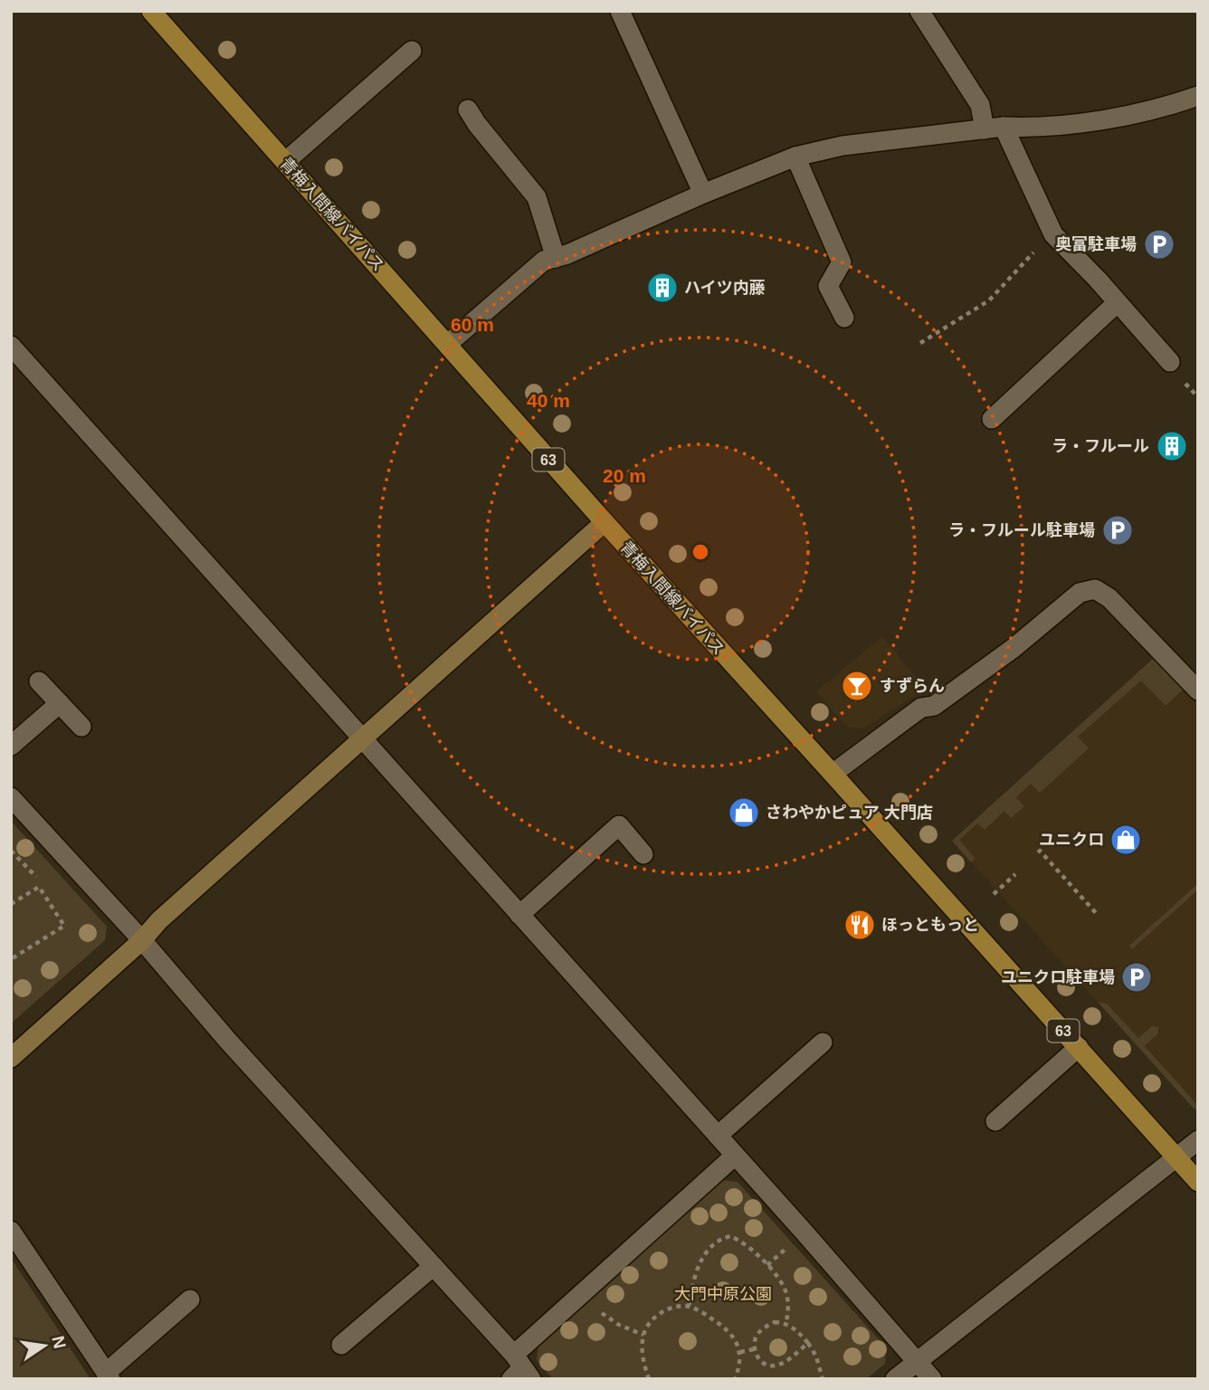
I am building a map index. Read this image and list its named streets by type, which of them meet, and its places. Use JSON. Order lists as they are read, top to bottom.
{
  "streets": {
    "main road": ["青梅入間線バイパス", "63"]
  },
  "parks": ["大門中原公園"],
  "places": {
    "parking": ["奥富駐車場", "ラ・フルール駐車場", "ユニクロ駐車場"],
    "building": ["ハイツ内藤", "ラ・フルール"],
    "bar": ["すずらん"],
    "shop": ["さわやかピュア 大門店", "ユニクロ"],
    "restaurant": ["ほっともっと"]
  },
  "north": "right",
  "rings": ["60 m", "40 m", "20 m"]
}
